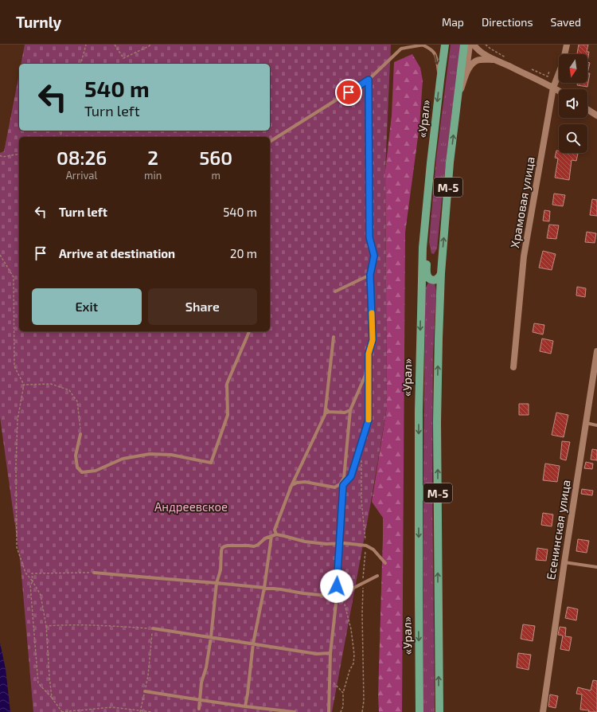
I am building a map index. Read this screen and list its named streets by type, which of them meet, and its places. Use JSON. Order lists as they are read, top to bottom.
{
  "streets": {
    "main road": ["«Урал»", "М-5"],
    "street": ["Храмовая улица", "Есенинская улица"]
  },
  "parks": ["Андреевское"],
  "north": "bottom",
  "page": {
    "header": "Turnly",
    "nav": ["Map", "Directions", "Saved"],
    "turn": ["540 m", "Turn left"],
    "eta": [
      "08:26",
      "Arrival",
      "2",
      "min",
      "560",
      "m"
    ],
    "list": [
      {
        "name": "Turn left",
        "value": "540 m"
      },
      {
        "name": "Arrive at destination",
        "value": "20 m"
      }
    ],
    "buttons": ["Exit", "Share"]
  }
}
